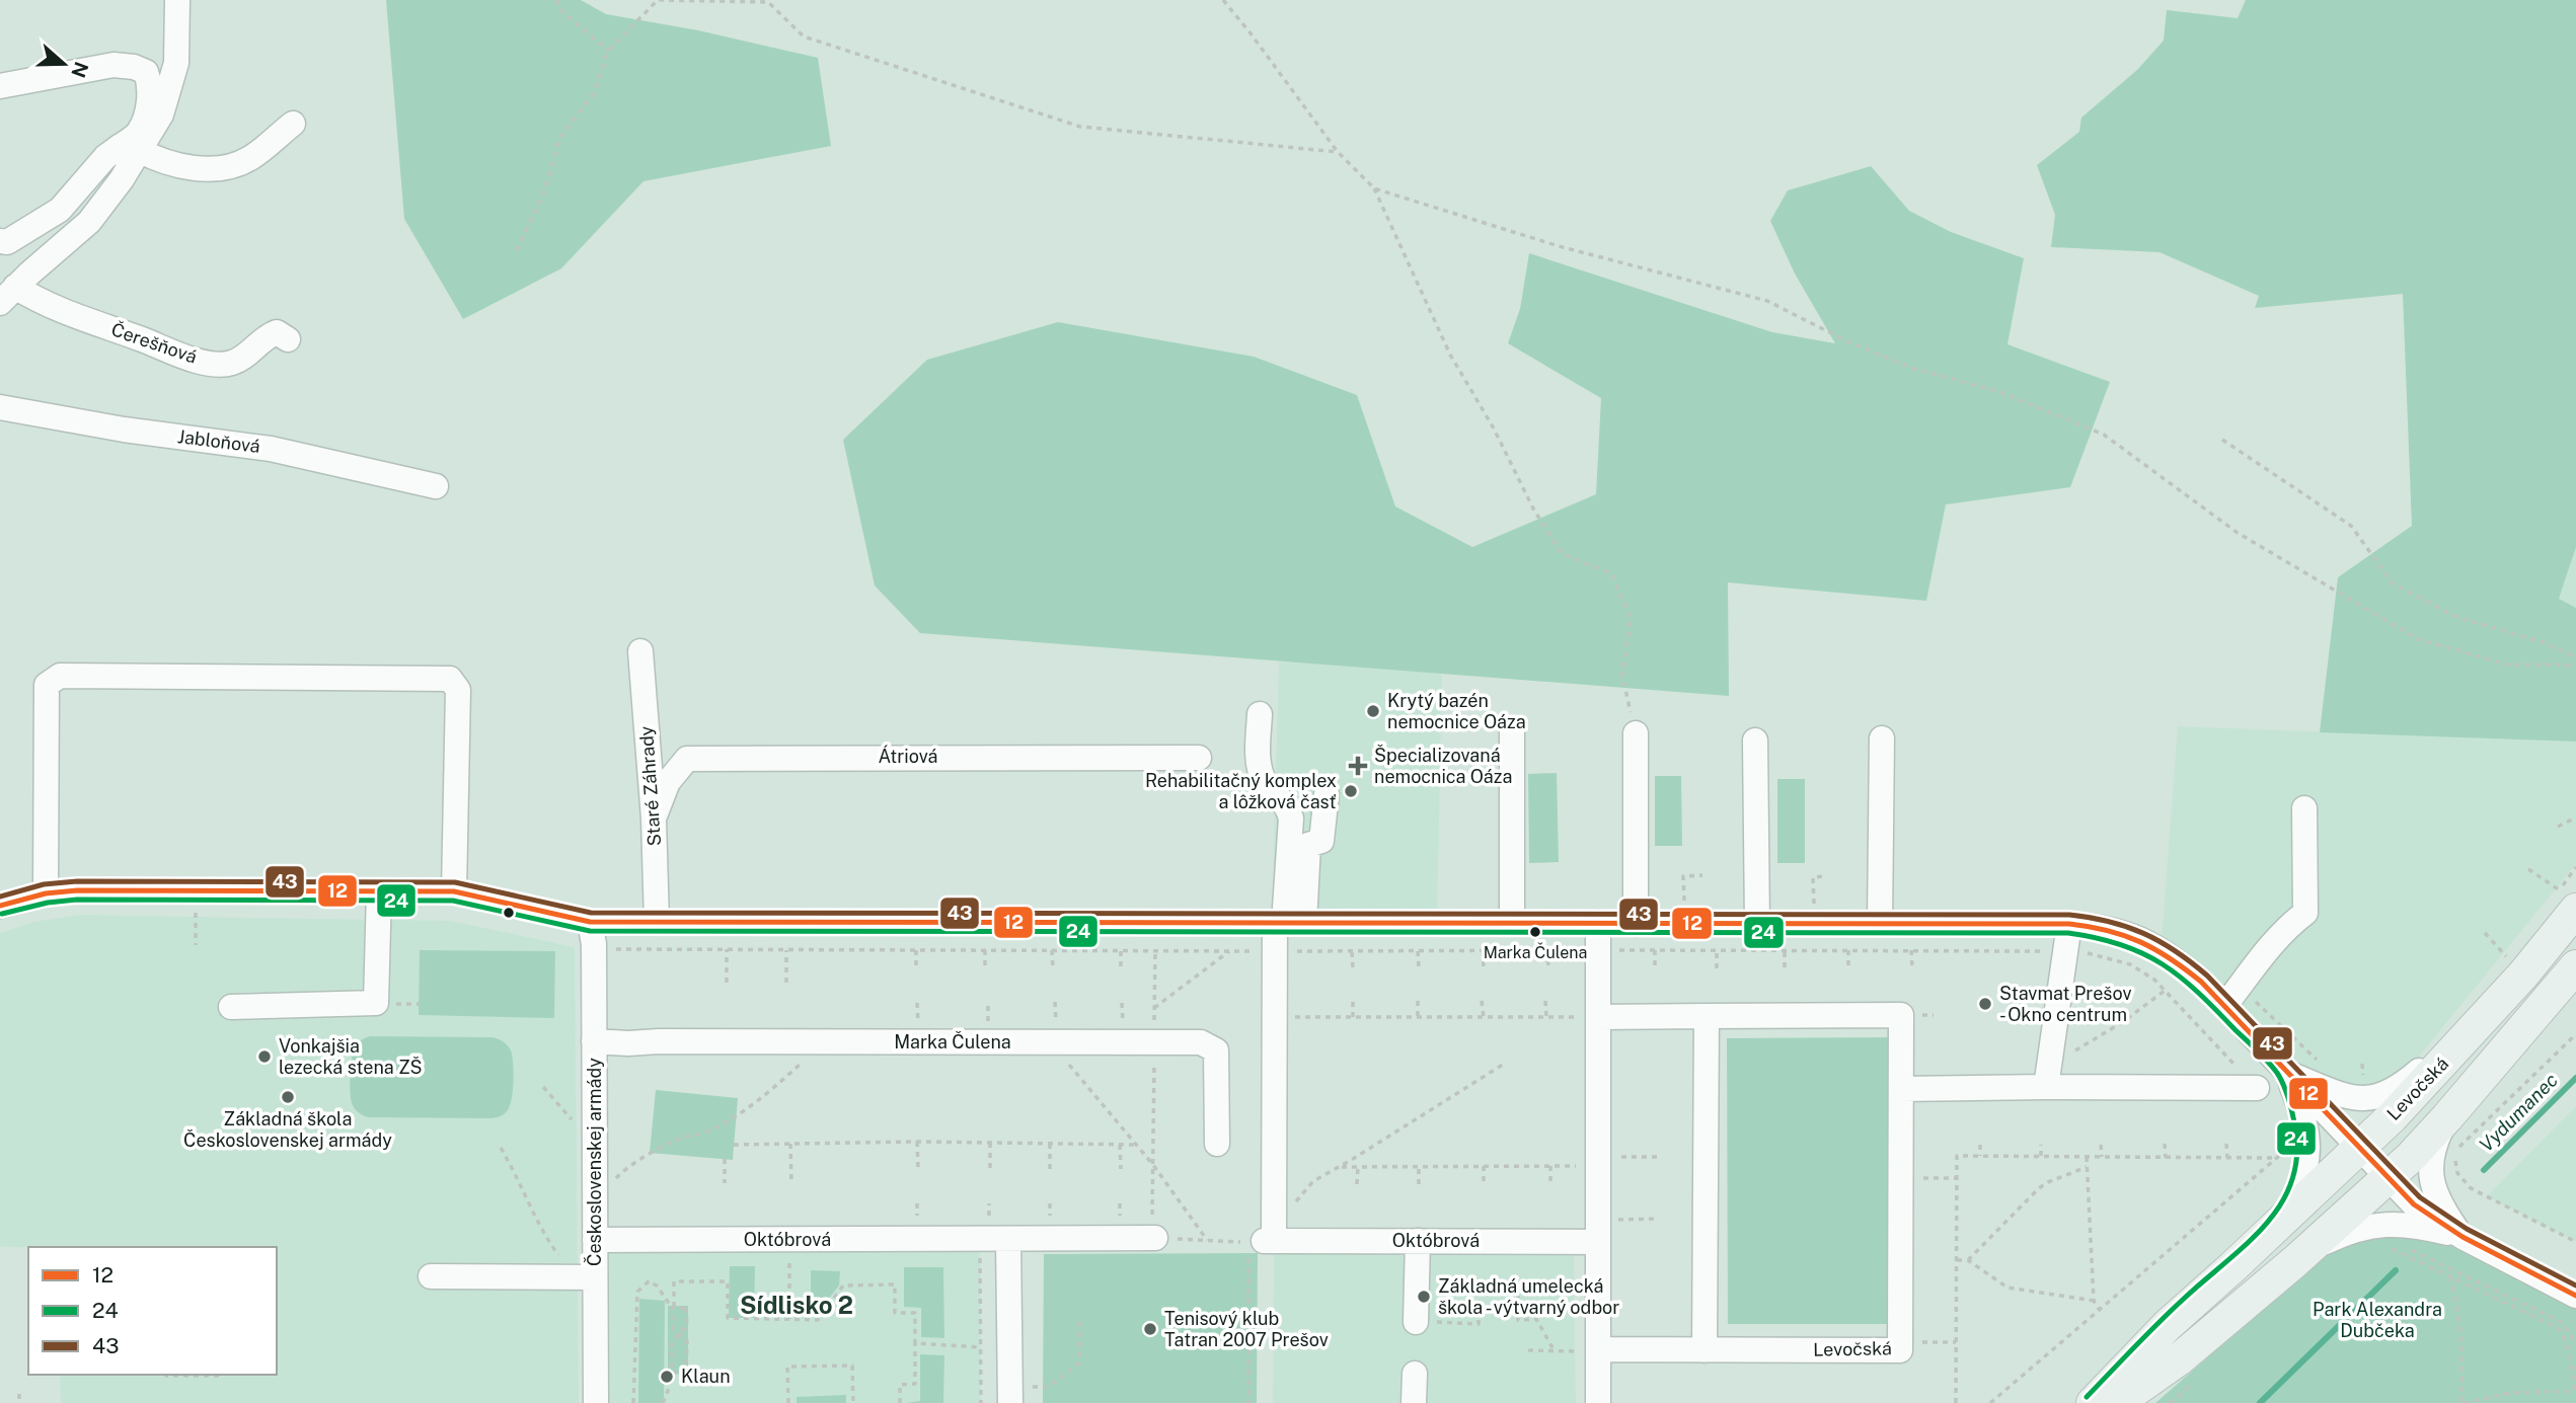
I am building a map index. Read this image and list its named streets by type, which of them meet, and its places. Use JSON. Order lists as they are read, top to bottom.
{
  "streets": {
    "main road": ["Levočská"],
    "street": [
      "Čerešňová",
      "Jabloňová",
      "Átriová",
      "Staré Záhrady",
      "Marka Čulena",
      "Československej armády",
      "Októbrová"
    ]
  },
  "crossings": [
    ["Átriová", "Staré Záhrady"],
    ["Marka Čulena", "Československej armády"],
    ["Československej armády", "Októbrová"]
  ],
  "districts": ["Sídlisko 2"],
  "water": ["Vydumanec"],
  "parks": ["Park Alexandra Dubčeka"],
  "places": {
    "other": [
      "Krytý bazén nemocnice Oáza",
      "Rehabilitačný komplex a lôžková časť",
      "Marka Čulena",
      "Stavmat Prešov - Okno centrum",
      "Vonkajšia lezecká stena ZŠ",
      "Základná škola Československej armády",
      "Základná umelecká škola - výtvarný odbor",
      "Tenisový klub Tatran 2007 Prešov",
      "Klaun"
    ],
    "health": ["Špecializovaná nemocnica Oáza"]
  },
  "lines": ["transit line 43", "transit line 12", "transit line 24"],
  "legend": ["12", "24", "43"],
  "north": "right"
}
